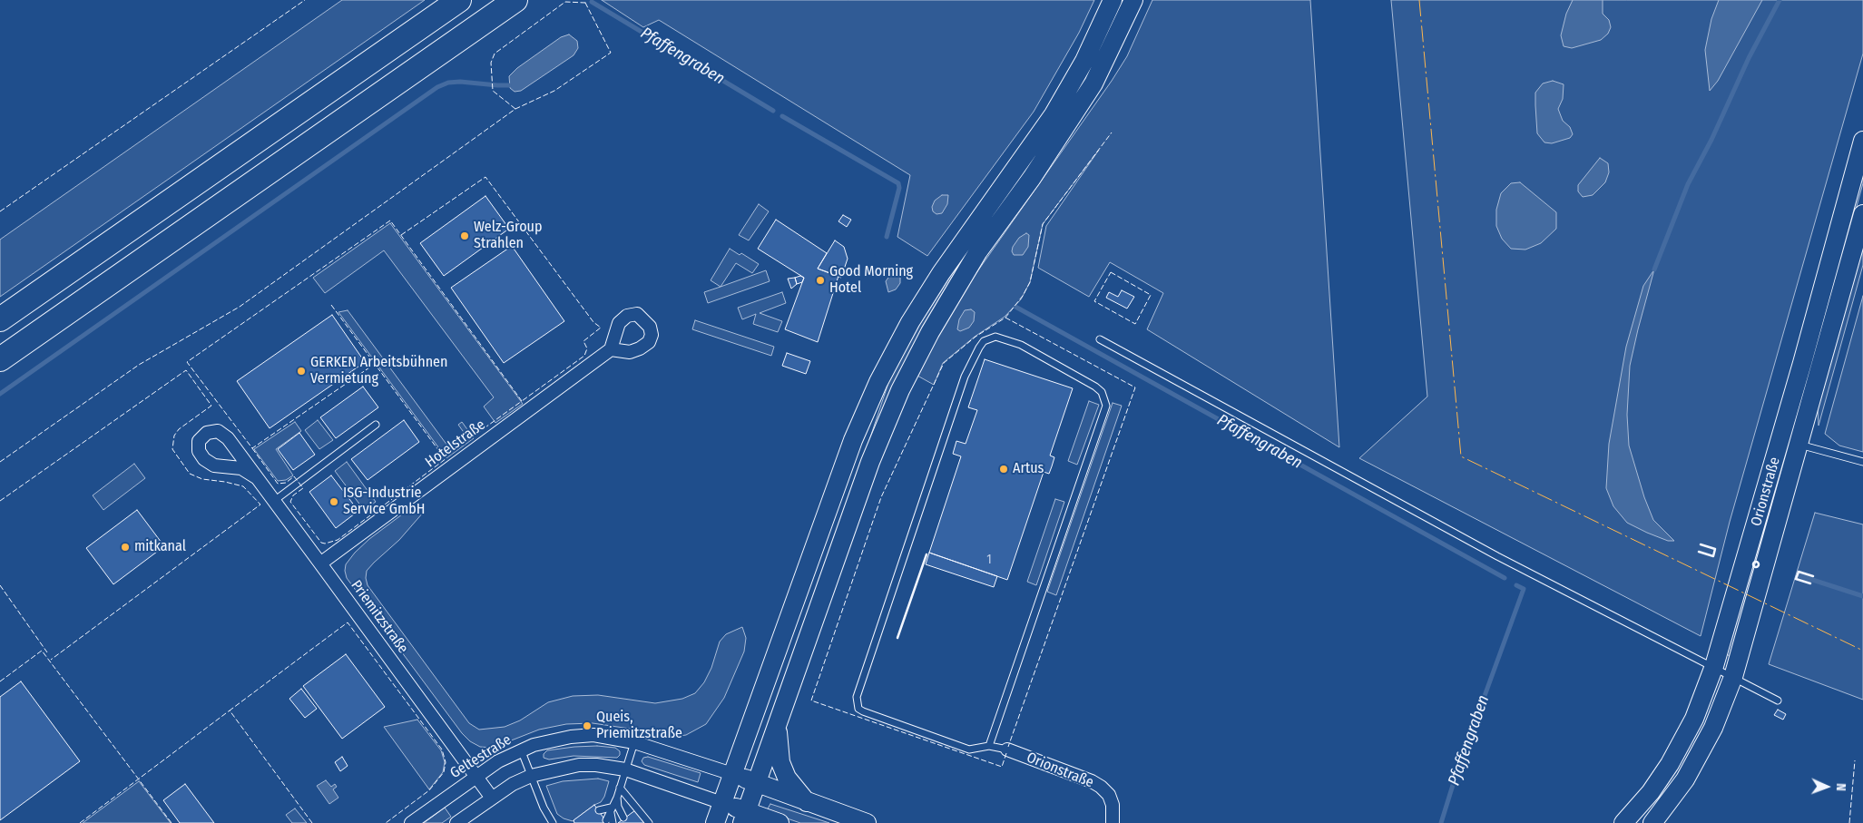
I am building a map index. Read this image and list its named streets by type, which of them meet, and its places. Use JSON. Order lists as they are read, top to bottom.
{
  "streets": {
    "main road": ["Orionstraße"],
    "street": ["Hotelstraße", "Priemitzstraße", "Geltestraße"]
  },
  "crossings": [
    ["Hotelstraße", "Priemitzstraße"],
    ["Priemitzstraße", "Geltestraße"]
  ],
  "water": ["Pfaffengraben"],
  "places": [
    "Welz-Group Strahlen",
    "Good Morning Hotel",
    "GERKEN Arbeitsbühnen Vermietung",
    "Artus",
    "ISG-Industrie Service GmbH",
    "mitkanal",
    "Queis, Priemitzstraße"
  ],
  "house_numbers": ["1"],
  "north": "right"
}
